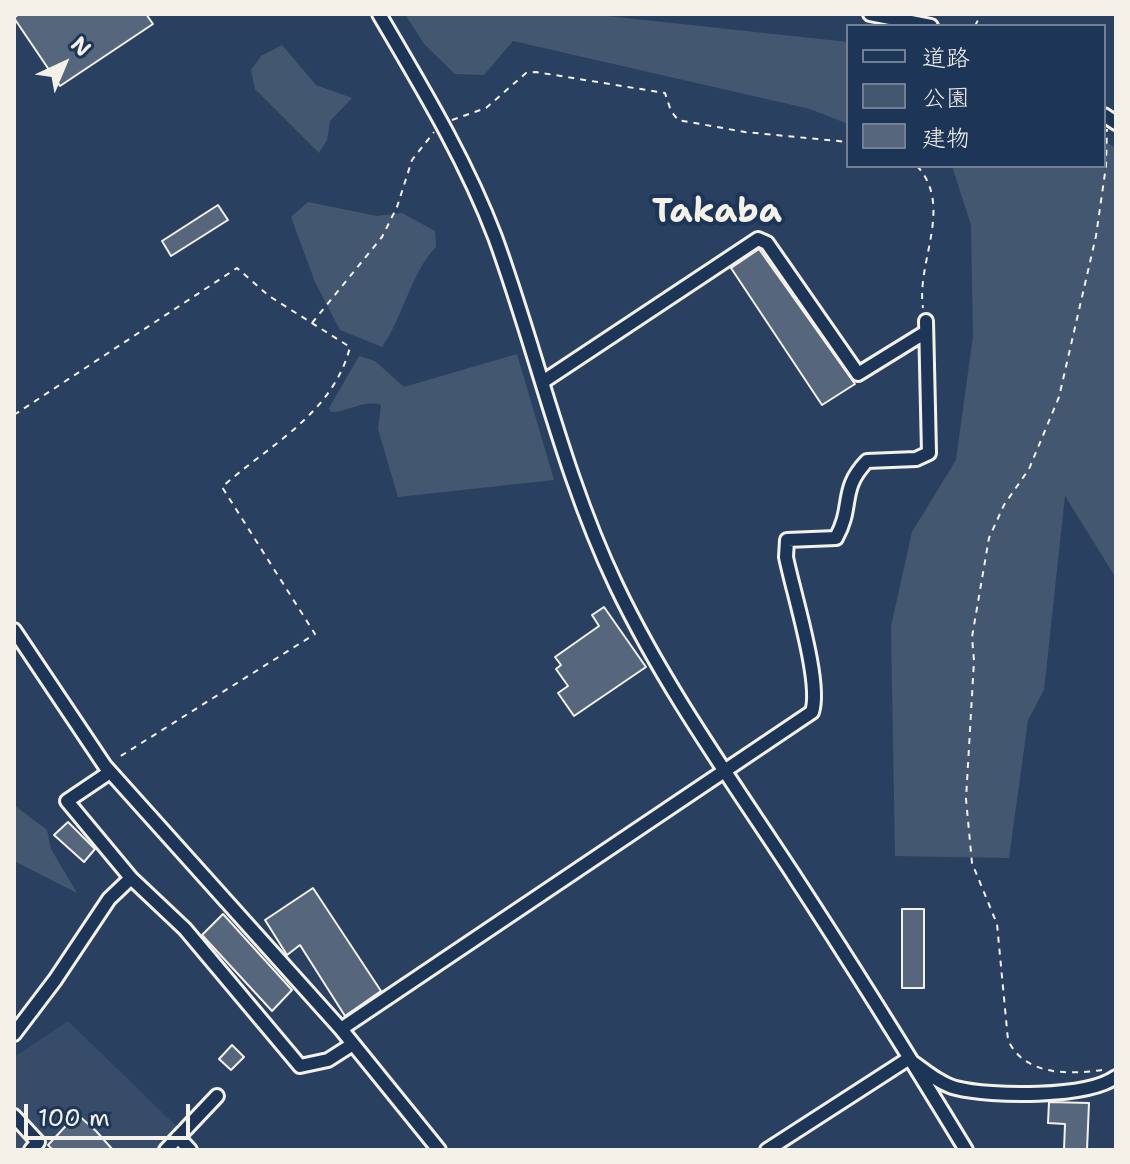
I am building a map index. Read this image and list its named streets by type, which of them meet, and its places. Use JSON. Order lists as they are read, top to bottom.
{
  "districts": ["Takaba"],
  "legend": ["道路", "公園", "建物"],
  "scale_bar": "100 m",
  "north": "top right"
}
